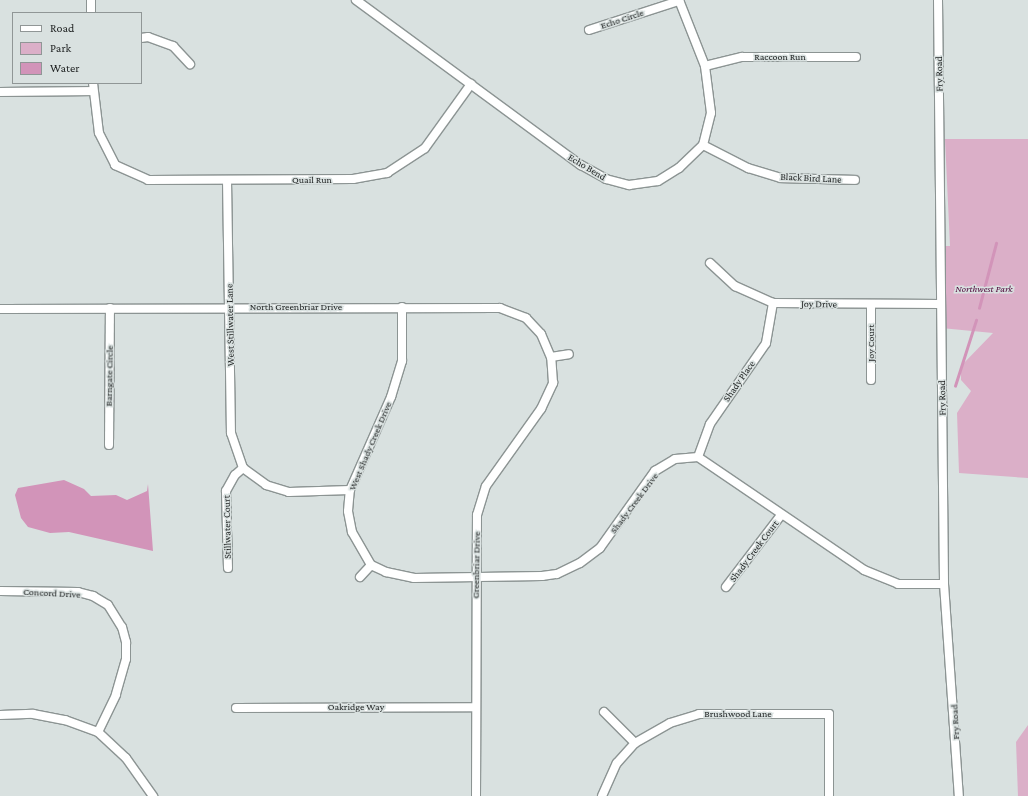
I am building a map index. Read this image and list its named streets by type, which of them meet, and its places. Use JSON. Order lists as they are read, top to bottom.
{
  "streets": {
    "street": [
      "Echo Circle",
      "Raccoon Run",
      "Fry Road",
      "Echo Bend",
      "Black Bird Lane",
      "Quail Run",
      "Joy Drive",
      "North Greenbriar Drive",
      "West Stillwater Lane",
      "Joy Court",
      "Barngate Circle",
      "Shady Place",
      "West Shady Creek Drive",
      "Shady Creek Drive",
      "Stillwater Court",
      "Shady Creek Court",
      "Greenbriar Drive",
      "Concord Drive",
      "Oakridge Way",
      "Brushwood Lane"
    ]
  },
  "crossings": [
    ["Fry Road", "Joy Drive"],
    ["Echo Bend", "Black Bird Lane"],
    ["Echo Bend", "Quail Run"],
    ["Quail Run", "West Stillwater Lane"],
    ["Joy Drive", "Joy Court"],
    ["Joy Drive", "Shady Place"],
    ["North Greenbriar Drive", "West Stillwater Lane"],
    ["North Greenbriar Drive", "Barngate Circle"],
    ["North Greenbriar Drive", "West Shady Creek Drive"],
    ["North Greenbriar Drive", "Greenbriar Drive"],
    ["West Stillwater Lane", "Stillwater Court"],
    ["Shady Place", "Shady Creek Drive"],
    ["West Shady Creek Drive", "Shady Creek Drive"],
    ["Shady Creek Drive", "Greenbriar Drive"],
    ["Greenbriar Drive", "Oakridge Way"]
  ],
  "parks": ["Northwest Park"],
  "legend": ["Road", "Park", "Water"]
}
